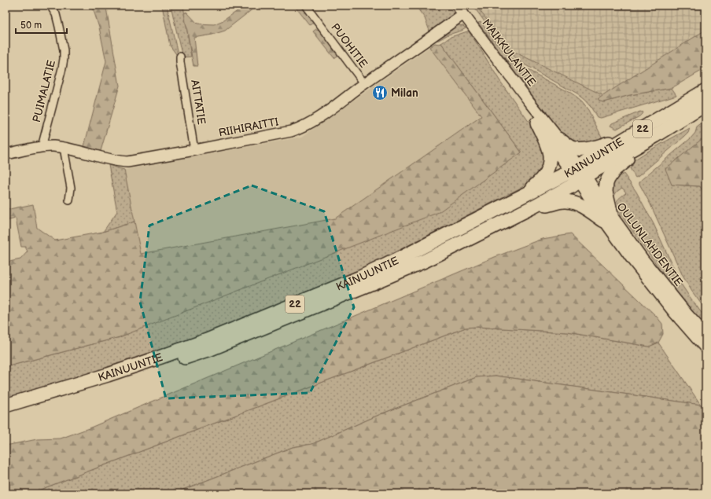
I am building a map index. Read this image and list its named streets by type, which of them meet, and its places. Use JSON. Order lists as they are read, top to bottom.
{
  "streets": {
    "highway": ["22", "KAINUUNTIE"],
    "main road": ["MAIKKULANTIE", "RIIHIRAITTI", "OULUNLAHDENTIE"],
    "street": ["PUOHITIE", "PUIMALATIE", "AITTATIE"]
  },
  "crossings": [
    ["PUOHITIE", "RIIHIRAITTI"],
    ["MAIKKULANTIE", "RIIHIRAITTI"],
    ["MAIKKULANTIE", "KAINUUNTIE"],
    ["MAIKKULANTIE", "OULUNLAHDENTIE"],
    ["PUIMALATIE", "RIIHIRAITTI"],
    ["AITTATIE", "RIIHIRAITTI"],
    ["KAINUUNTIE", "OULUNLAHDENTIE"]
  ],
  "places": {
    "restaurant": ["Milan"]
  },
  "scale_bar": "50 m"
}
